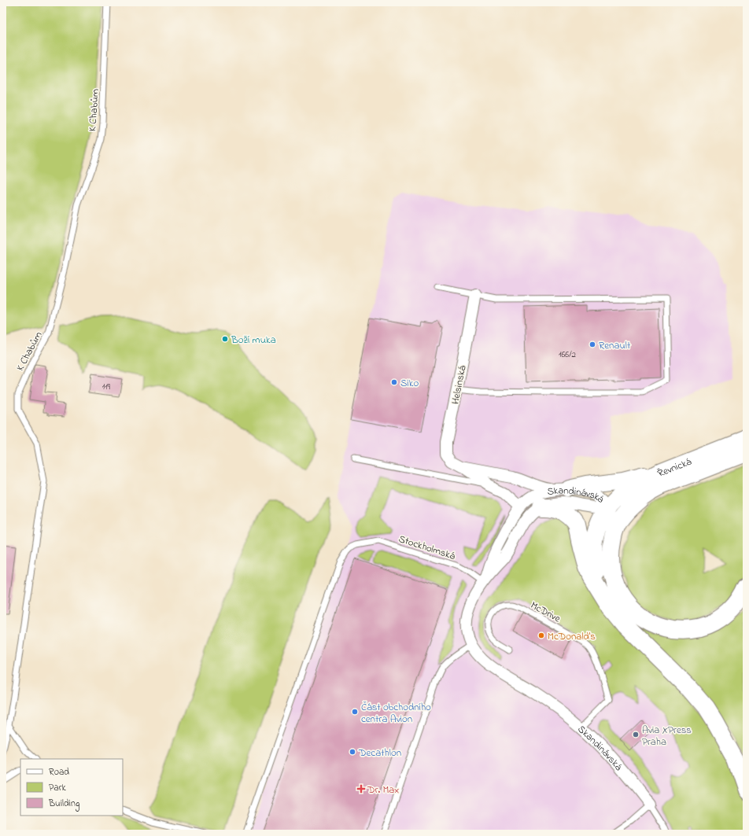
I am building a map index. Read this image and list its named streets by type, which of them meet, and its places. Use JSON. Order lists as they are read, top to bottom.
{
  "streets": {
    "main road": ["Řevnická"],
    "street": ["Helsinská", "Skandinávská"],
    "lane": ["K Chabům", "Stockholmská", "McDrive"]
  },
  "crossings": [
    ["Helsinská", "Skandinávská"],
    ["Řevnická", "Skandinávská"],
    ["Skandinávská", "Stockholmská"],
    ["Skandinávská", "McDrive"]
  ],
  "places": {
    "other": [
      "Boží muka",
      "Renault",
      "Siko",
      "McDonald's",
      "Část obchodního centra Avion",
      "Avia XPress Praha",
      "Decathlon"
    ],
    "health": ["Dr. Max"]
  },
  "house_numbers": ["166/2", "119"],
  "legend": ["Road", "Park", "Building"]
}
